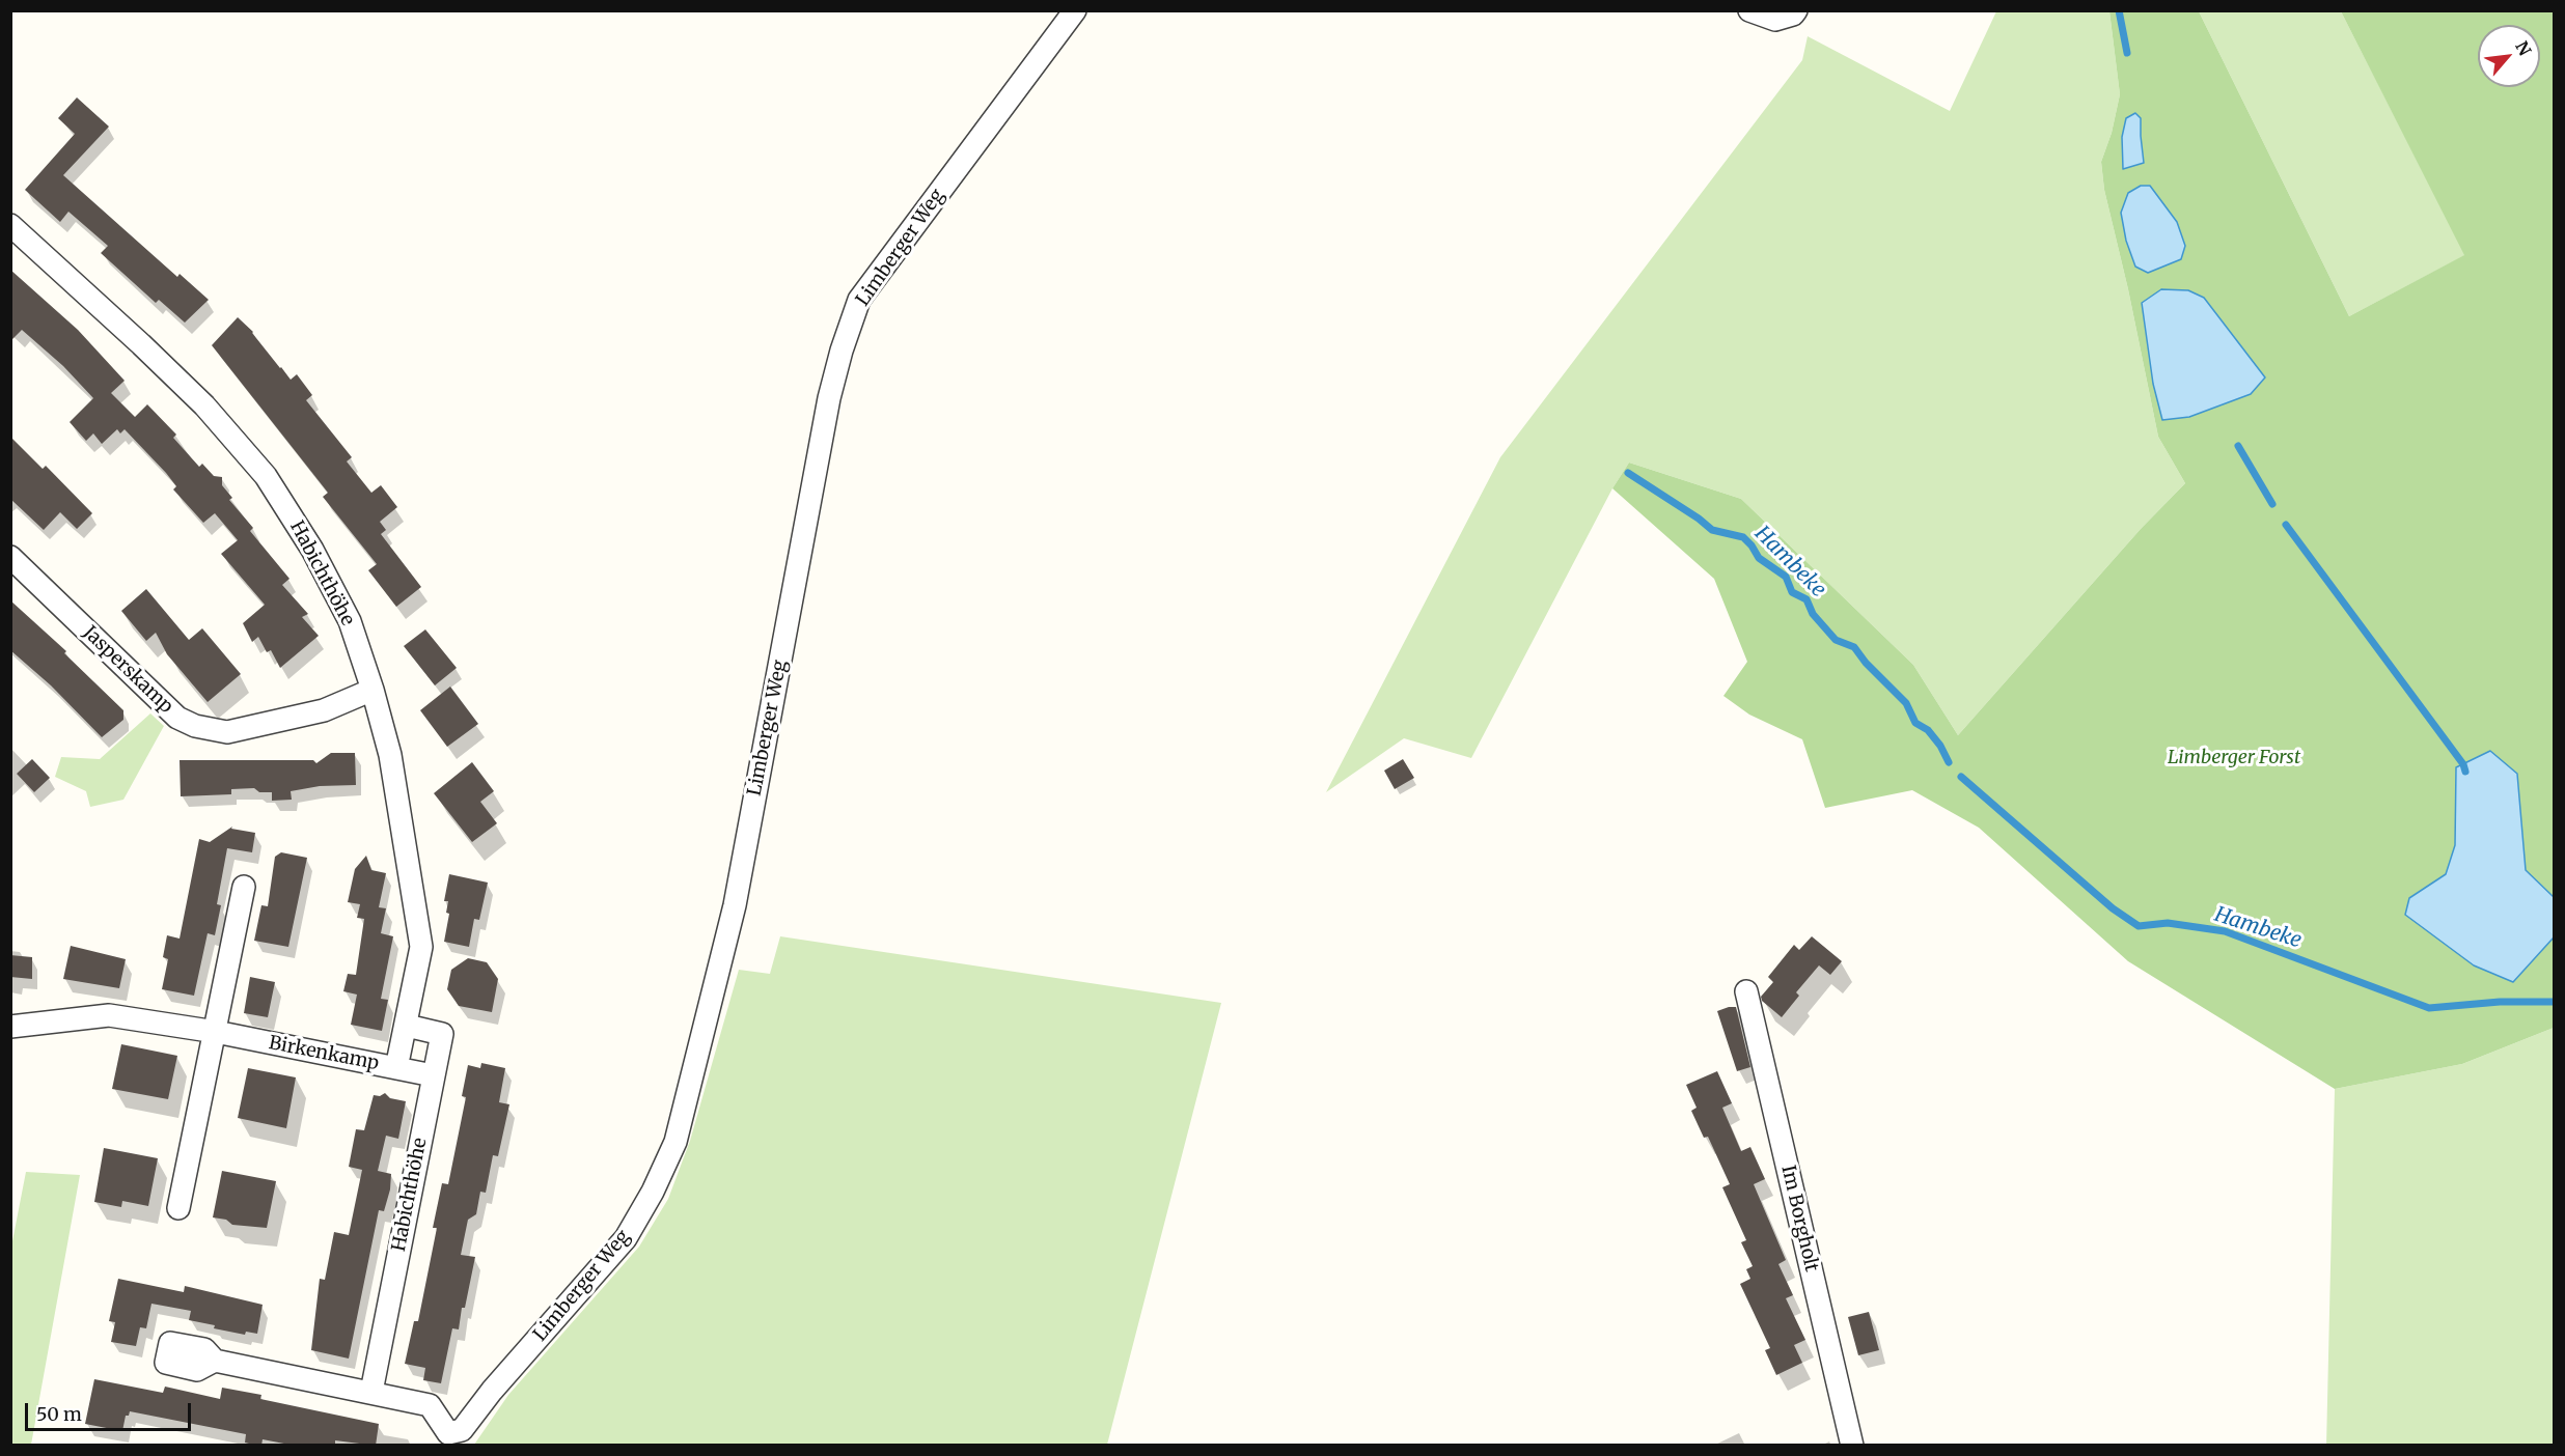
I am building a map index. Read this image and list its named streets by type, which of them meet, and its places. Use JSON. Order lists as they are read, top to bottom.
{
  "streets": {
    "street": [
      "Limberger Weg",
      "Habichthöhe",
      "Jasperskamp",
      "Birkenkamp",
      "Im Borgholt"
    ]
  },
  "crossings": [
    ["Habichthöhe", "Jasperskamp"],
    ["Habichthöhe", "Birkenkamp"]
  ],
  "water": ["Hambeke"],
  "parks": ["Limberger Forst"],
  "scale_bar": "50 m",
  "north": "top right"
}
